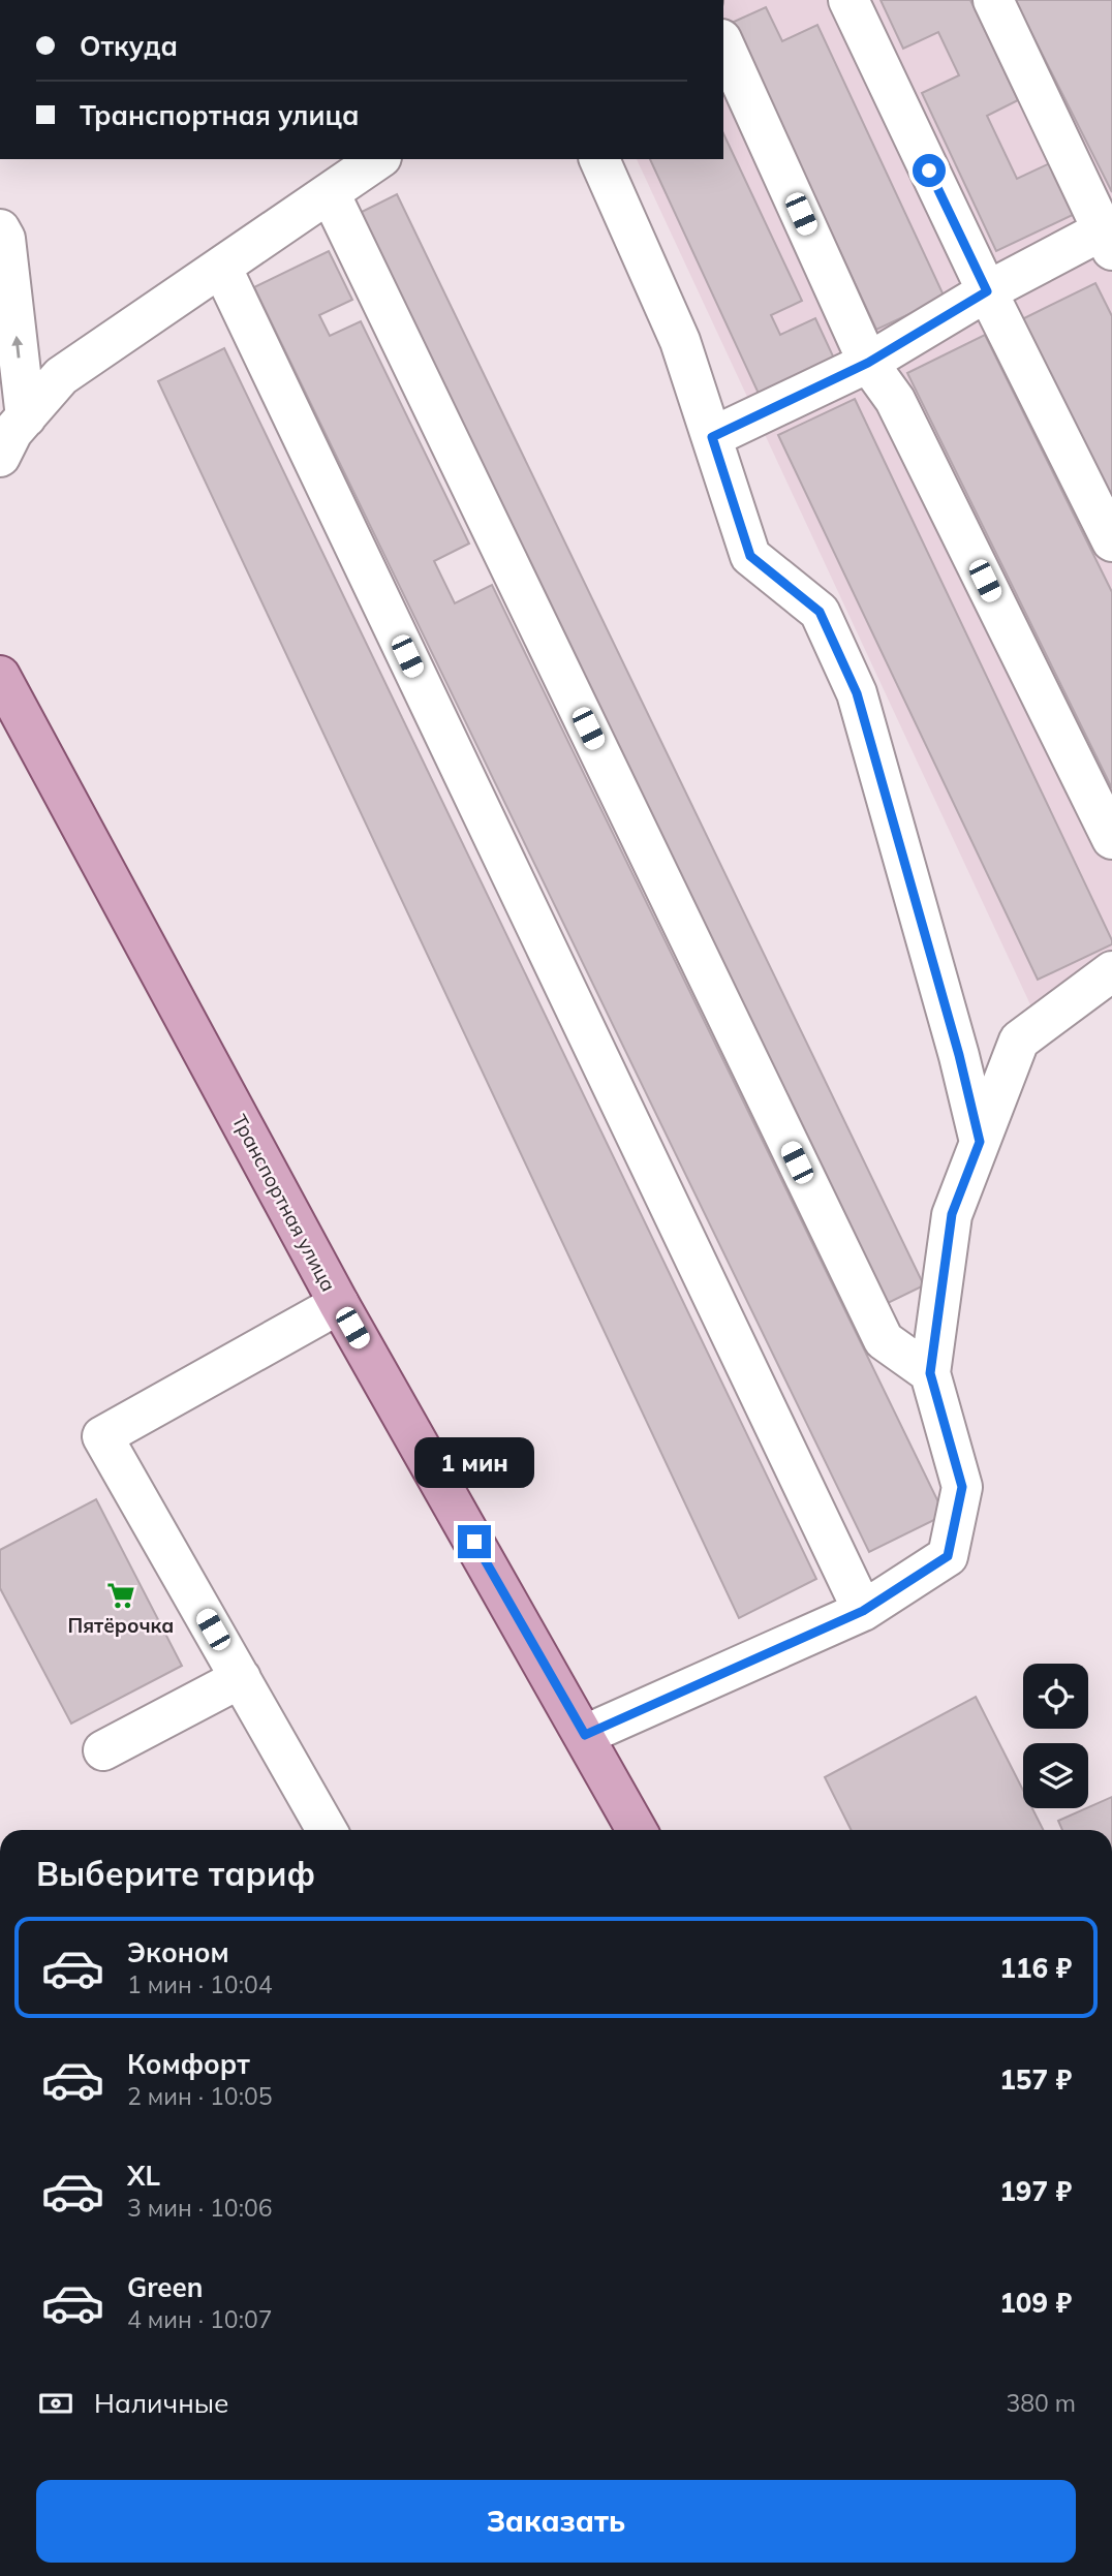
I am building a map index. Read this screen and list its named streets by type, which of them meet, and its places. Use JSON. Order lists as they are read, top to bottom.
{
  "streets": {
    "main road": ["Транспортная улица"]
  },
  "places": {
    "supermarket": ["Пятёрочка"]
  },
  "page": {
    "banner": ["Откуда", "Транспортная улица"],
    "bubble": "1 мин",
    "heading": "Выберите тариф",
    "list": [
      {
        "name": "Эконом",
        "note": "1 мин · 10:04",
        "value": "116 ₽"
      },
      {
        "name": "Комфорт",
        "note": "2 мин · 10:05",
        "value": "157 ₽"
      },
      {
        "name": "XL",
        "note": "3 мин · 10:06",
        "value": "197 ₽"
      },
      {
        "name": "Green",
        "note": "4 мин · 10:07",
        "value": "109 ₽"
      }
    ],
    "pay": ["Наличные", "380 m"],
    "buttons": "Заказать"
  }
}
